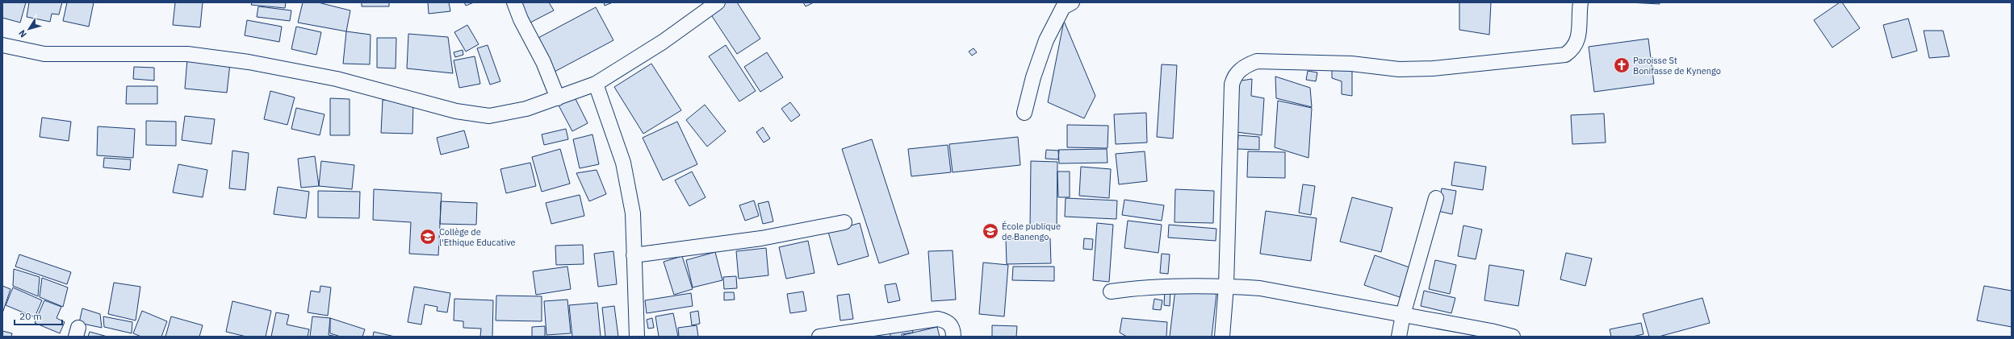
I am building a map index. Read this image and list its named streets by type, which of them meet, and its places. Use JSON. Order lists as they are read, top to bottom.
{
  "places": {
    "church": ["Paroisse St Bonifasse de Kynengo"],
    "school or university": ["École publique de Banengo", "Collège de l'Ethique Educative"]
  },
  "scale_bar": "20 m",
  "north": "bottom left"
}
